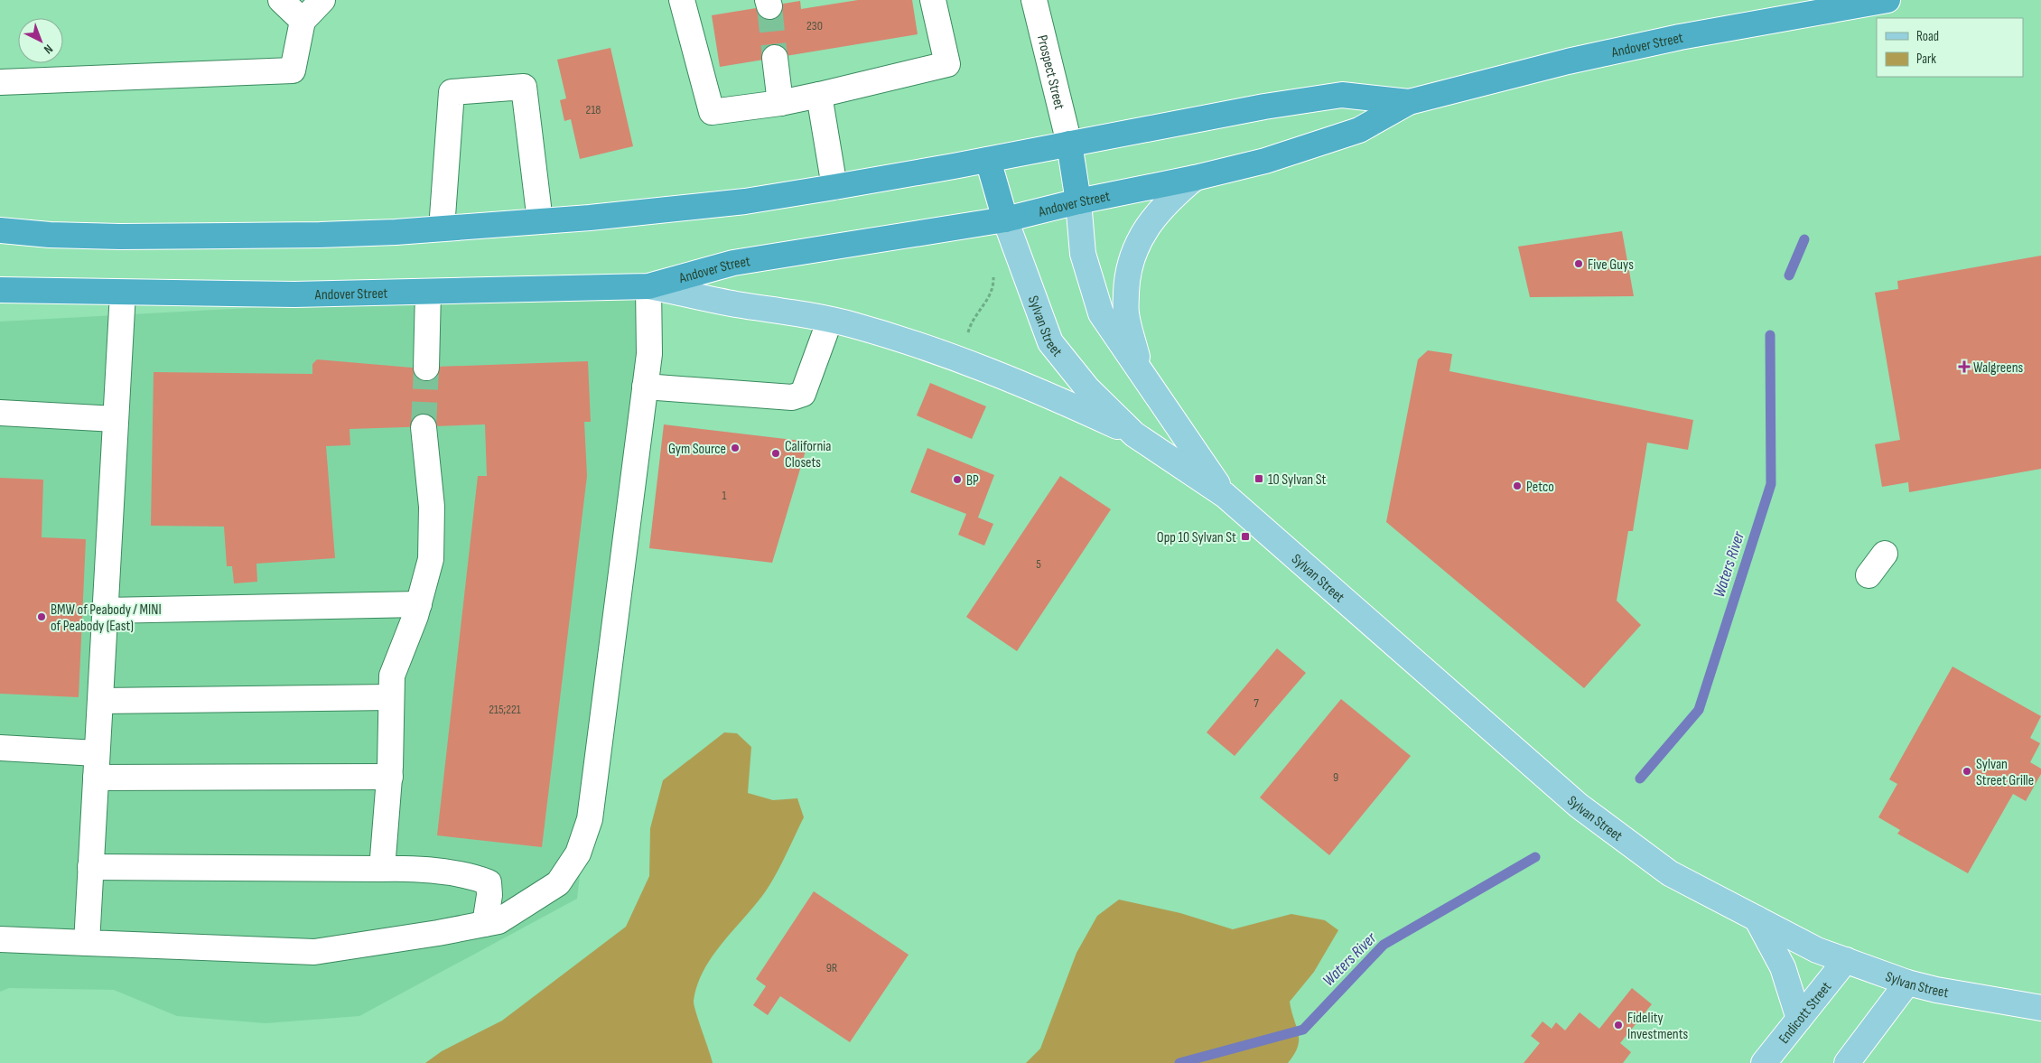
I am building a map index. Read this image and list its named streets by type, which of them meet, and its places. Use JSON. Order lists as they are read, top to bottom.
{
  "streets": {
    "highway": ["Andover Street"],
    "main road": ["Sylvan Street", "Endicott Street"],
    "street": ["Prospect Street"]
  },
  "crossings": [
    ["Andover Street", "Prospect Street"],
    ["Andover Street", "Sylvan Street"],
    ["Sylvan Street", "Endicott Street"]
  ],
  "water": ["Waters River"],
  "places": {
    "other": [
      "Five Guys",
      "Gym Source",
      "California Closets",
      "BP",
      "Petco",
      "BMW of Peabody / MINI of Peabody (East)",
      "Sylvan Street Grille",
      "Fidelity Investments"
    ],
    "health": ["Walgreens"],
    "transit": ["10 Sylvan St", "Opp 10 Sylvan St"]
  },
  "house_numbers": [
    "230",
    "218",
    "1",
    "5",
    "7",
    "215;221",
    "9",
    "9R"
  ],
  "legend": ["Road", "Park"],
  "north": "bottom right"
}
